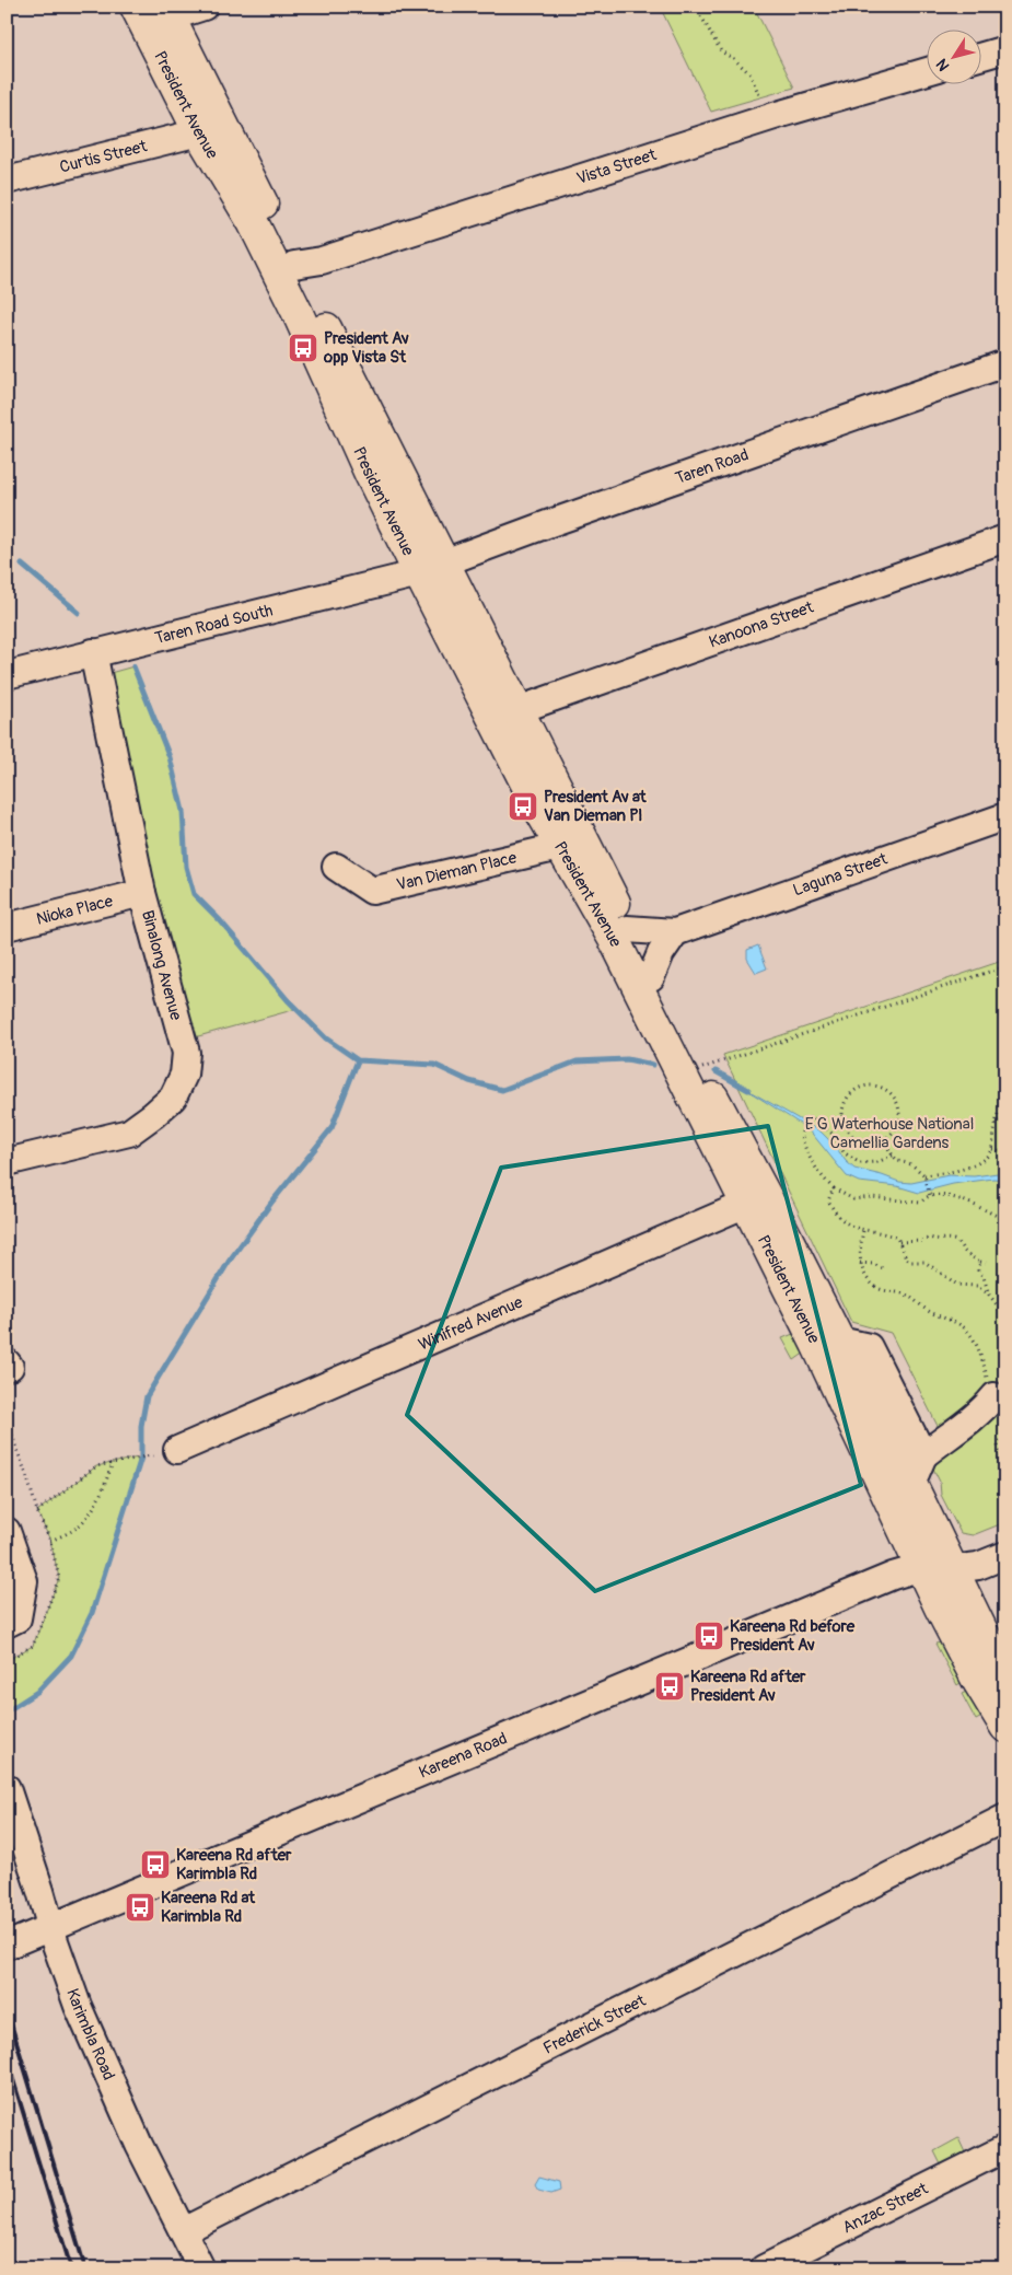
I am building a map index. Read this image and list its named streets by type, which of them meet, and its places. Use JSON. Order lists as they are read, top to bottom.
{
  "streets": {
    "main road": ["President Avenue"],
    "street": [
      "Curtis Street",
      "Vista Street",
      "Taren Road",
      "Taren Road South",
      "Kanoona Street",
      "Van Dieman Place",
      "Laguna Street",
      "Nioka Place",
      "Binalong Avenue",
      "Winifred Avenue",
      "Kareena Road",
      "Frederick Street",
      "Karimbla Road",
      "Anzac Street"
    ]
  },
  "crossings": [
    ["President Avenue", "Curtis Street"],
    ["President Avenue", "Vista Street"],
    ["President Avenue", "Taren Road"],
    ["President Avenue", "Taren Road South"],
    ["President Avenue", "Kanoona Street"],
    ["President Avenue", "Van Dieman Place"],
    ["President Avenue", "Laguna Street"],
    ["President Avenue", "Winifred Avenue"],
    ["President Avenue", "Kareena Road"],
    ["Taren Road", "Taren Road South"],
    ["Taren Road South", "Binalong Avenue"],
    ["Nioka Place", "Binalong Avenue"],
    ["Kareena Road", "Karimbla Road"],
    ["Frederick Street", "Karimbla Road"]
  ],
  "parks": ["E G Waterhouse National Camellia Gardens"],
  "places": {
    "bus stop": [
      "President Av opp Vista St",
      "President Av at Van Dieman Pl",
      "Kareena Rd before President Av",
      "Kareena Rd after President Av",
      "Kareena Rd after Karimbla Rd",
      "Kareena Rd at Karimbla Rd"
    ]
  },
  "north": "bottom left"
}
